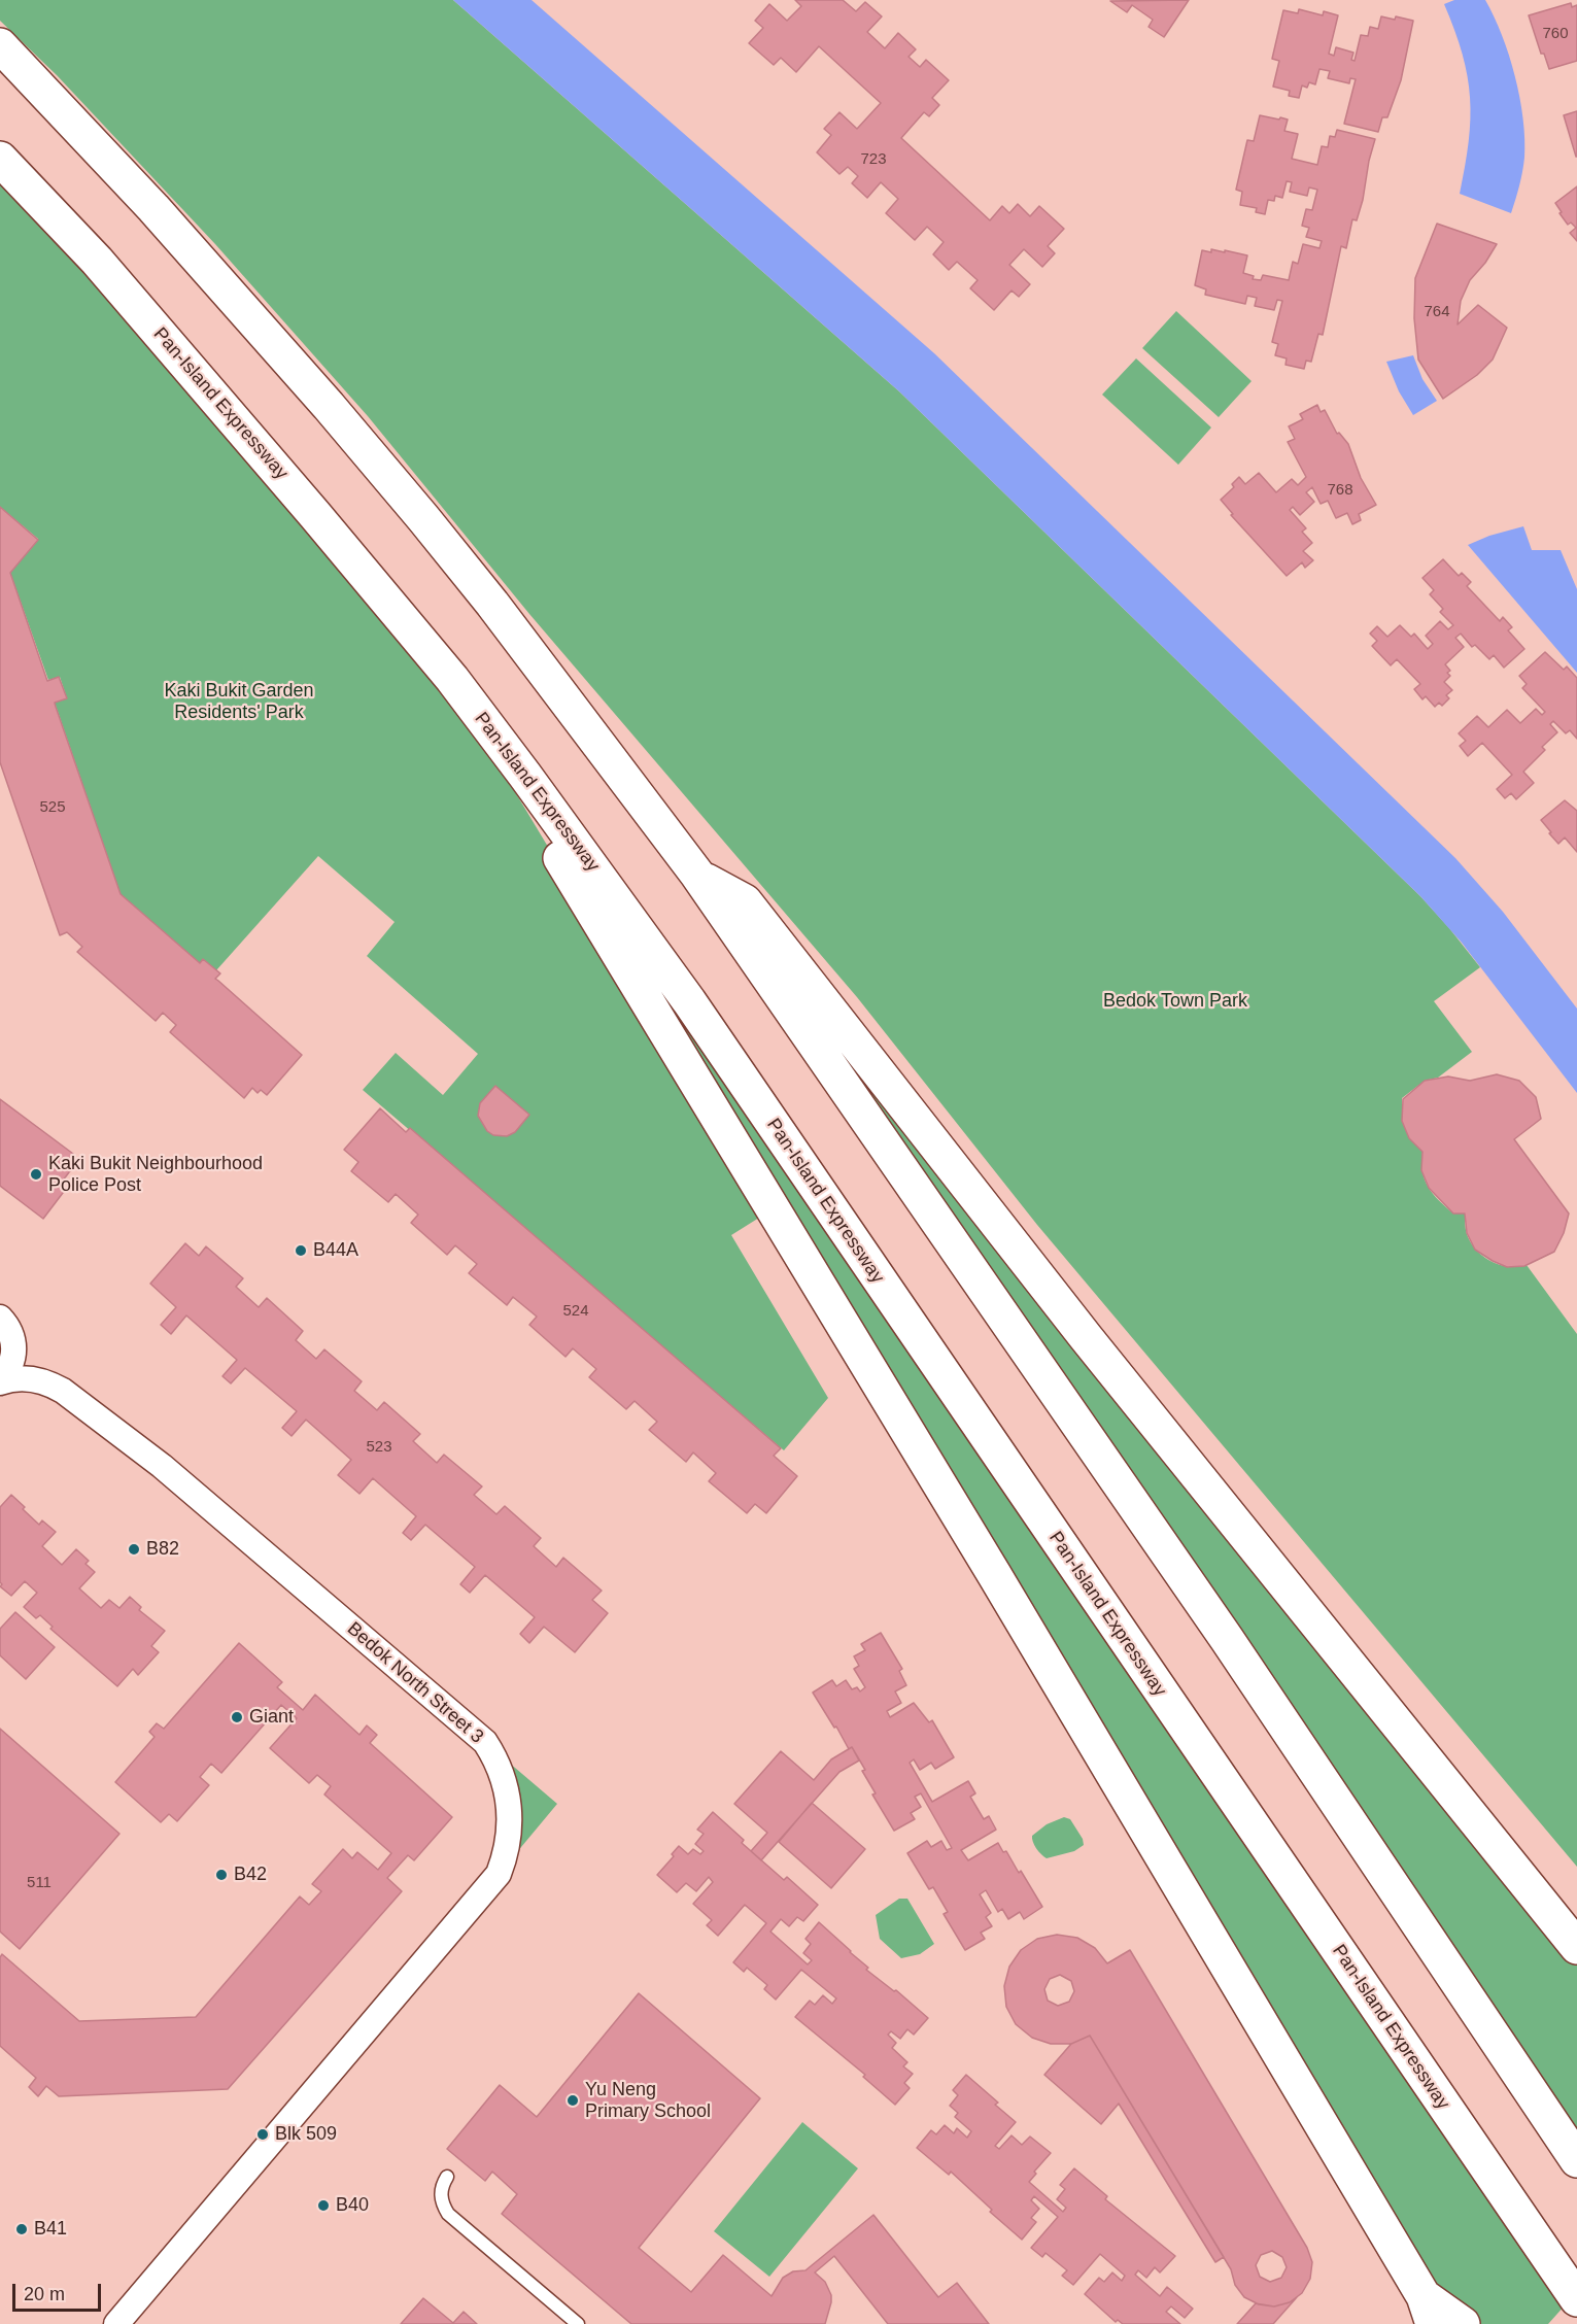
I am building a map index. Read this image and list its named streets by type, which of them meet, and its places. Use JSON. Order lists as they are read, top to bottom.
{
  "streets": {
    "highway": ["Pan-Island Expressway"],
    "street": ["Bedok North Street 3"]
  },
  "parks": ["Kaki Bukit Garden Residents' Park", "Bedok Town Park"],
  "places": [
    "Kaki Bukit Neighbourhood Police Post",
    "B44A",
    "B82",
    "Giant",
    "B42",
    "Yu Neng Primary School",
    "Blk 509",
    "B40",
    "B41"
  ],
  "house_numbers": [
    "760",
    "723",
    "764",
    "768",
    "525",
    "524",
    "523",
    "511"
  ],
  "scale_bar": "20 m"
}
